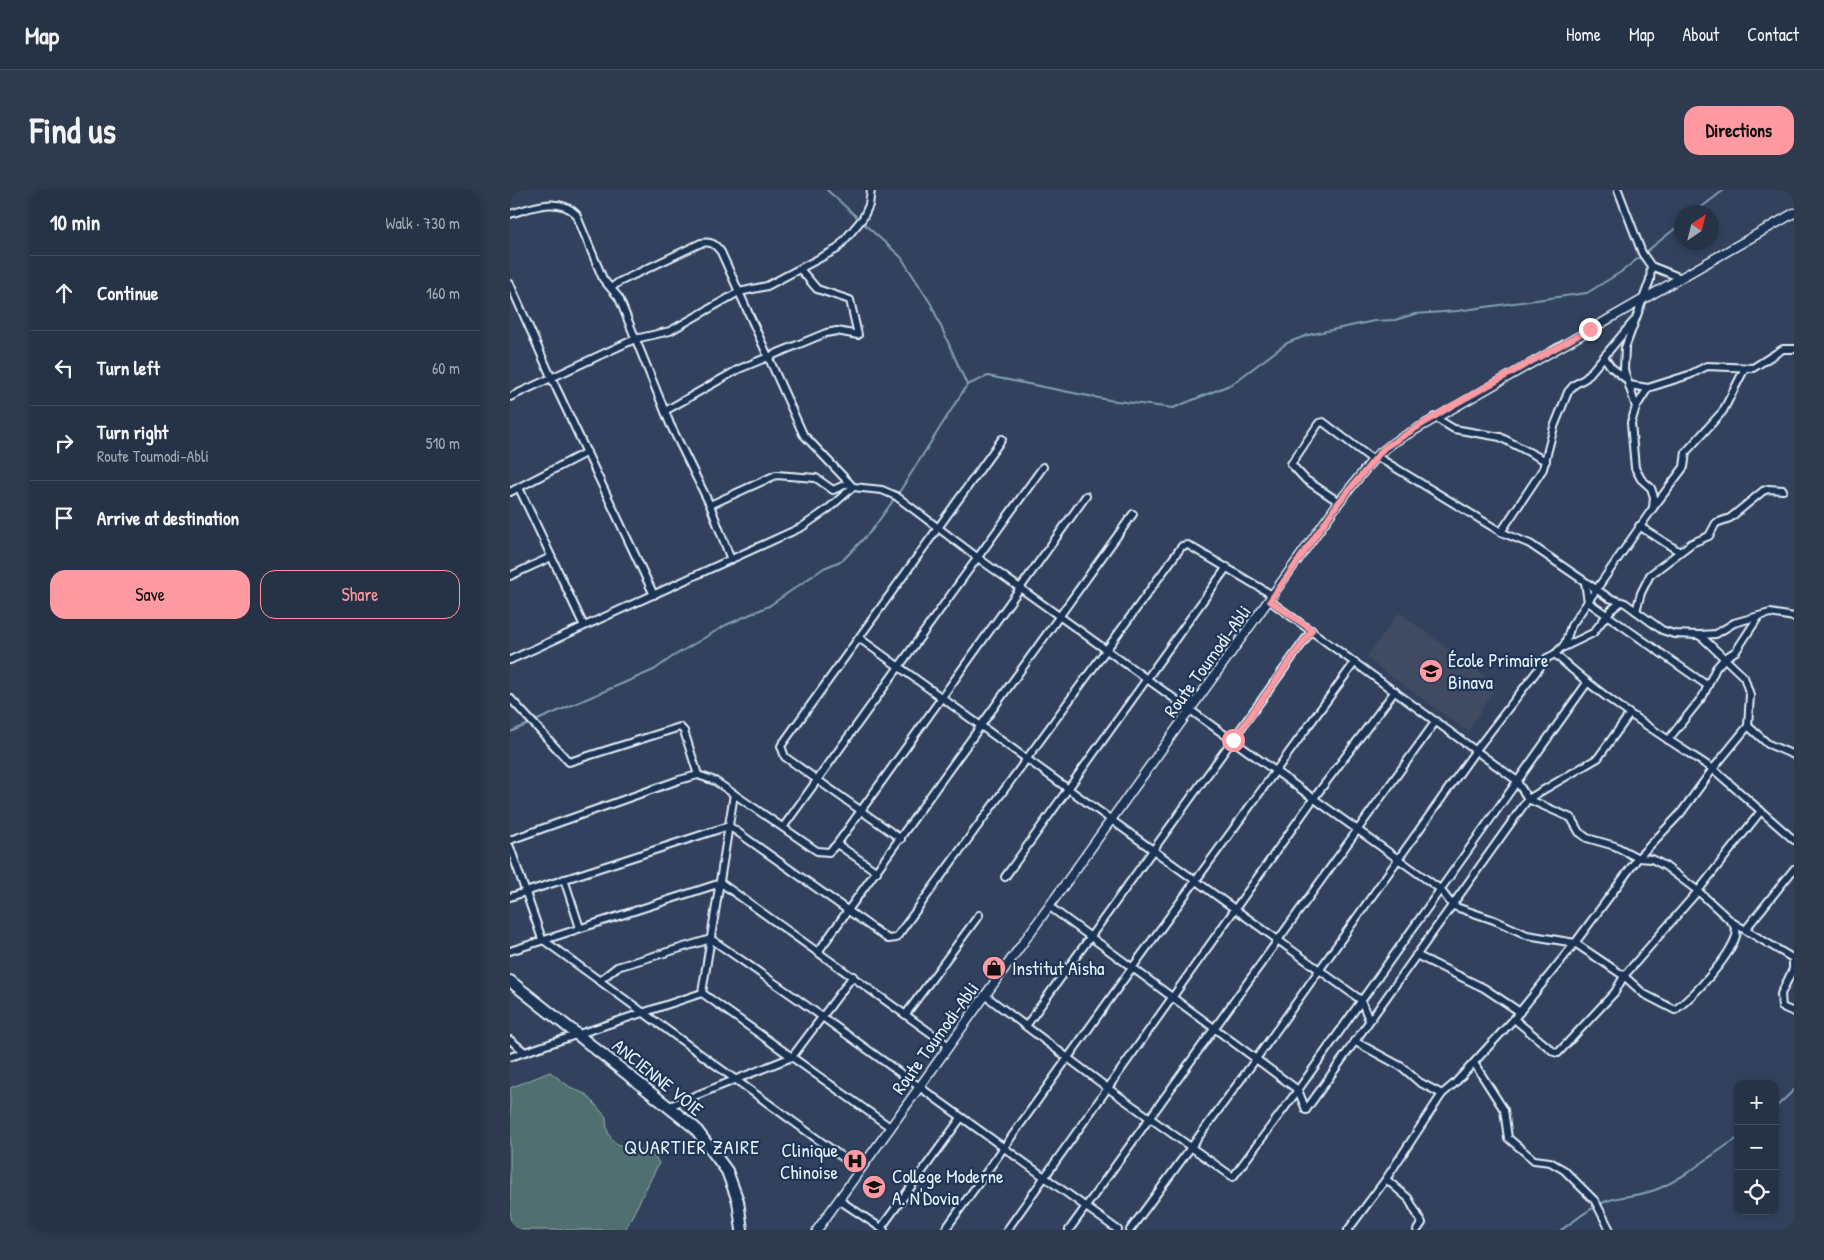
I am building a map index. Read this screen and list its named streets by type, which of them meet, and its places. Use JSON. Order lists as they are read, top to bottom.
{
  "streets": {
    "main road": ["ANCIENNE VOIE"],
    "street": ["Route Toumodi-Abli"]
  },
  "districts": ["QUARTIER ZAIRE"],
  "places": {
    "school or university": ["École Primaire Binava", "College Moderne A. N'Dovia"],
    "shop": ["Institut Aisha"],
    "hospital": ["Clinique Chinoise"]
  },
  "north": "top right",
  "page": {
    "header": "Map",
    "nav": [
      "Home",
      "Map",
      "About",
      "Contact"
    ],
    "buttons": [
      "Directions",
      ["Save", "Share"]
    ],
    "title": "Find us",
    "heading": ["10 min", "Walk · 730 m"],
    "list": [
      ["Continue", "160 m"],
      ["Turn left", "60 m"],
      ["Turn right", "Route Toumodi-Abli", "510 m"],
      "Arrive at destination"
    ],
    "map_buttons": ["+", "−"]
  }
}
